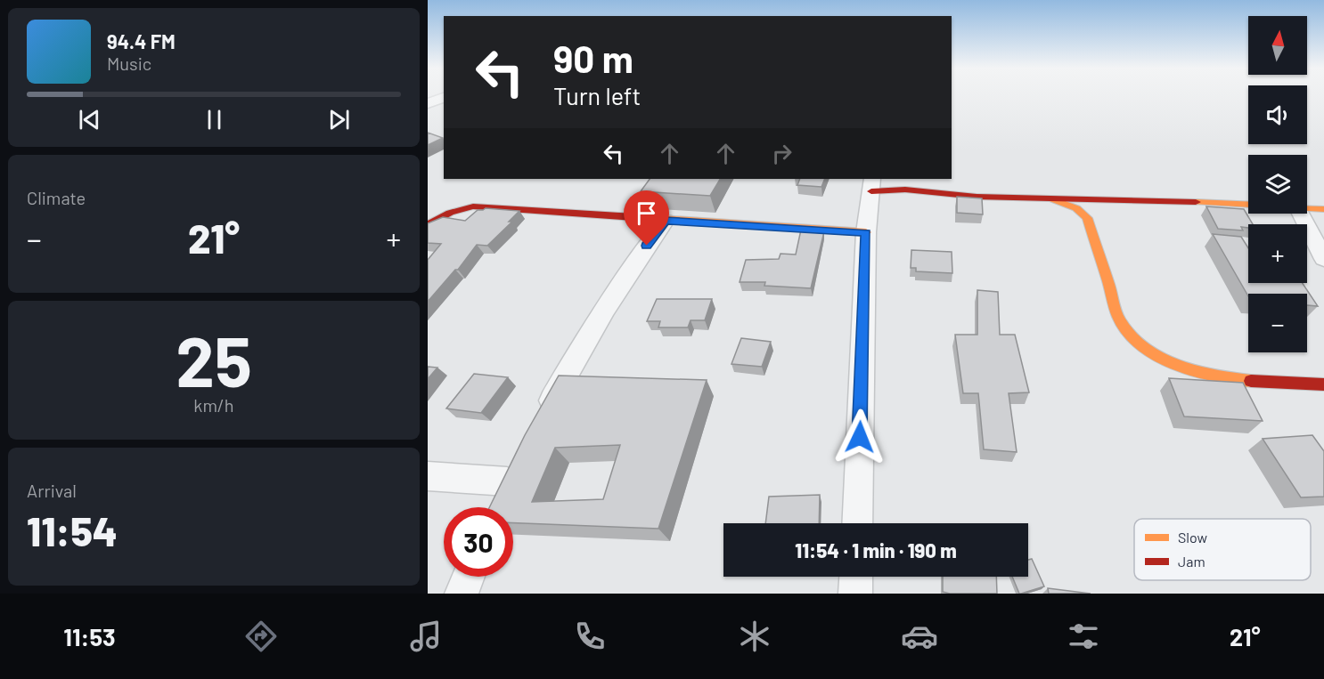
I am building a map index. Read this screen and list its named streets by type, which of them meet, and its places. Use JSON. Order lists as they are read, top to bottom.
{
  "legend": ["Slow", "Jam"],
  "north": "top",
  "page": {
    "map_buttons": ["+", "−"],
    "turn": ["90 m", "Turn left"],
    "song": ["94.4 FM", "Music"],
    "tile": [
      "Climate",
      ["25", "km/h"],
      ["Arrival", "11:54"]
    ],
    "heat": ["−", "21°", "+"],
    "limit": "30",
    "trip": "11:54 · 1 min · 190 m",
    "tabs": ["11:53", "21°"]
  }
}
